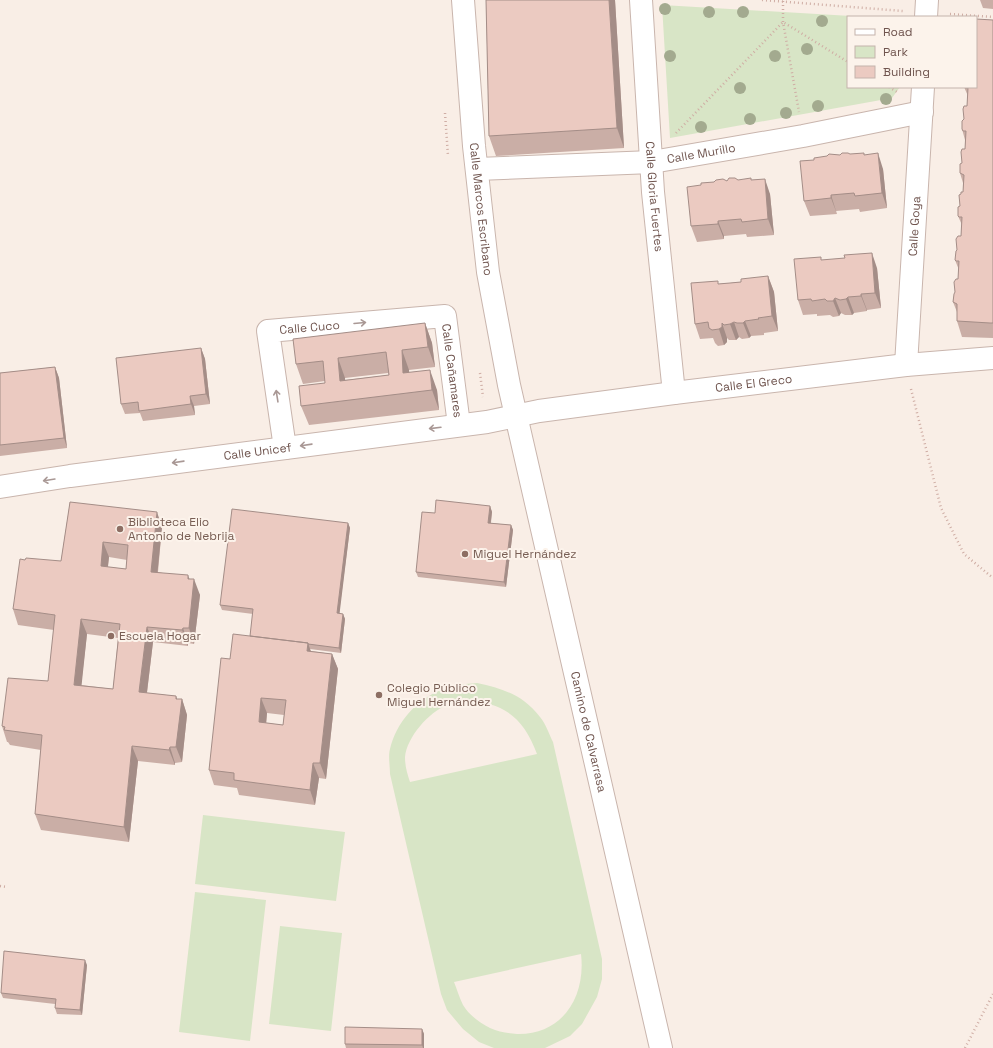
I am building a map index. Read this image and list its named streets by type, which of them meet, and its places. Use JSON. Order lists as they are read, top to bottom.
{
  "streets": {
    "street": [
      "Calle Murillo",
      "Calle Gloria Fuertes",
      "Calle Marcos Escribano",
      "Calle Goya",
      "Calle Cuco",
      "Calle Cañamares",
      "Calle El Greco",
      "Calle Unicef",
      "Camino de Calvarrasa"
    ]
  },
  "crossings": [
    ["Calle Murillo", "Calle Gloria Fuertes"],
    ["Calle Murillo", "Calle Marcos Escribano"],
    ["Calle Murillo", "Calle Goya"],
    ["Calle Gloria Fuertes", "Calle El Greco"],
    ["Calle Marcos Escribano", "Calle El Greco"],
    ["Calle Marcos Escribano", "Calle Unicef"],
    ["Calle Marcos Escribano", "Camino de Calvarrasa"],
    ["Calle Goya", "Calle El Greco"],
    ["Calle Cuco", "Calle Cañamares"],
    ["Calle Cuco", "Calle Unicef"],
    ["Calle Cañamares", "Calle Unicef"],
    ["Calle El Greco", "Calle Unicef"],
    ["Calle El Greco", "Camino de Calvarrasa"],
    ["Calle Unicef", "Camino de Calvarrasa"]
  ],
  "one_way": ["Calle Unicef"],
  "places": [
    "Biblioteca Elio Antonio de Nebrija",
    "Miguel Hernández",
    "Escuela Hogar",
    "Colegio Público Miguel Hernández"
  ],
  "legend": ["Road", "Park", "Building"]
}
